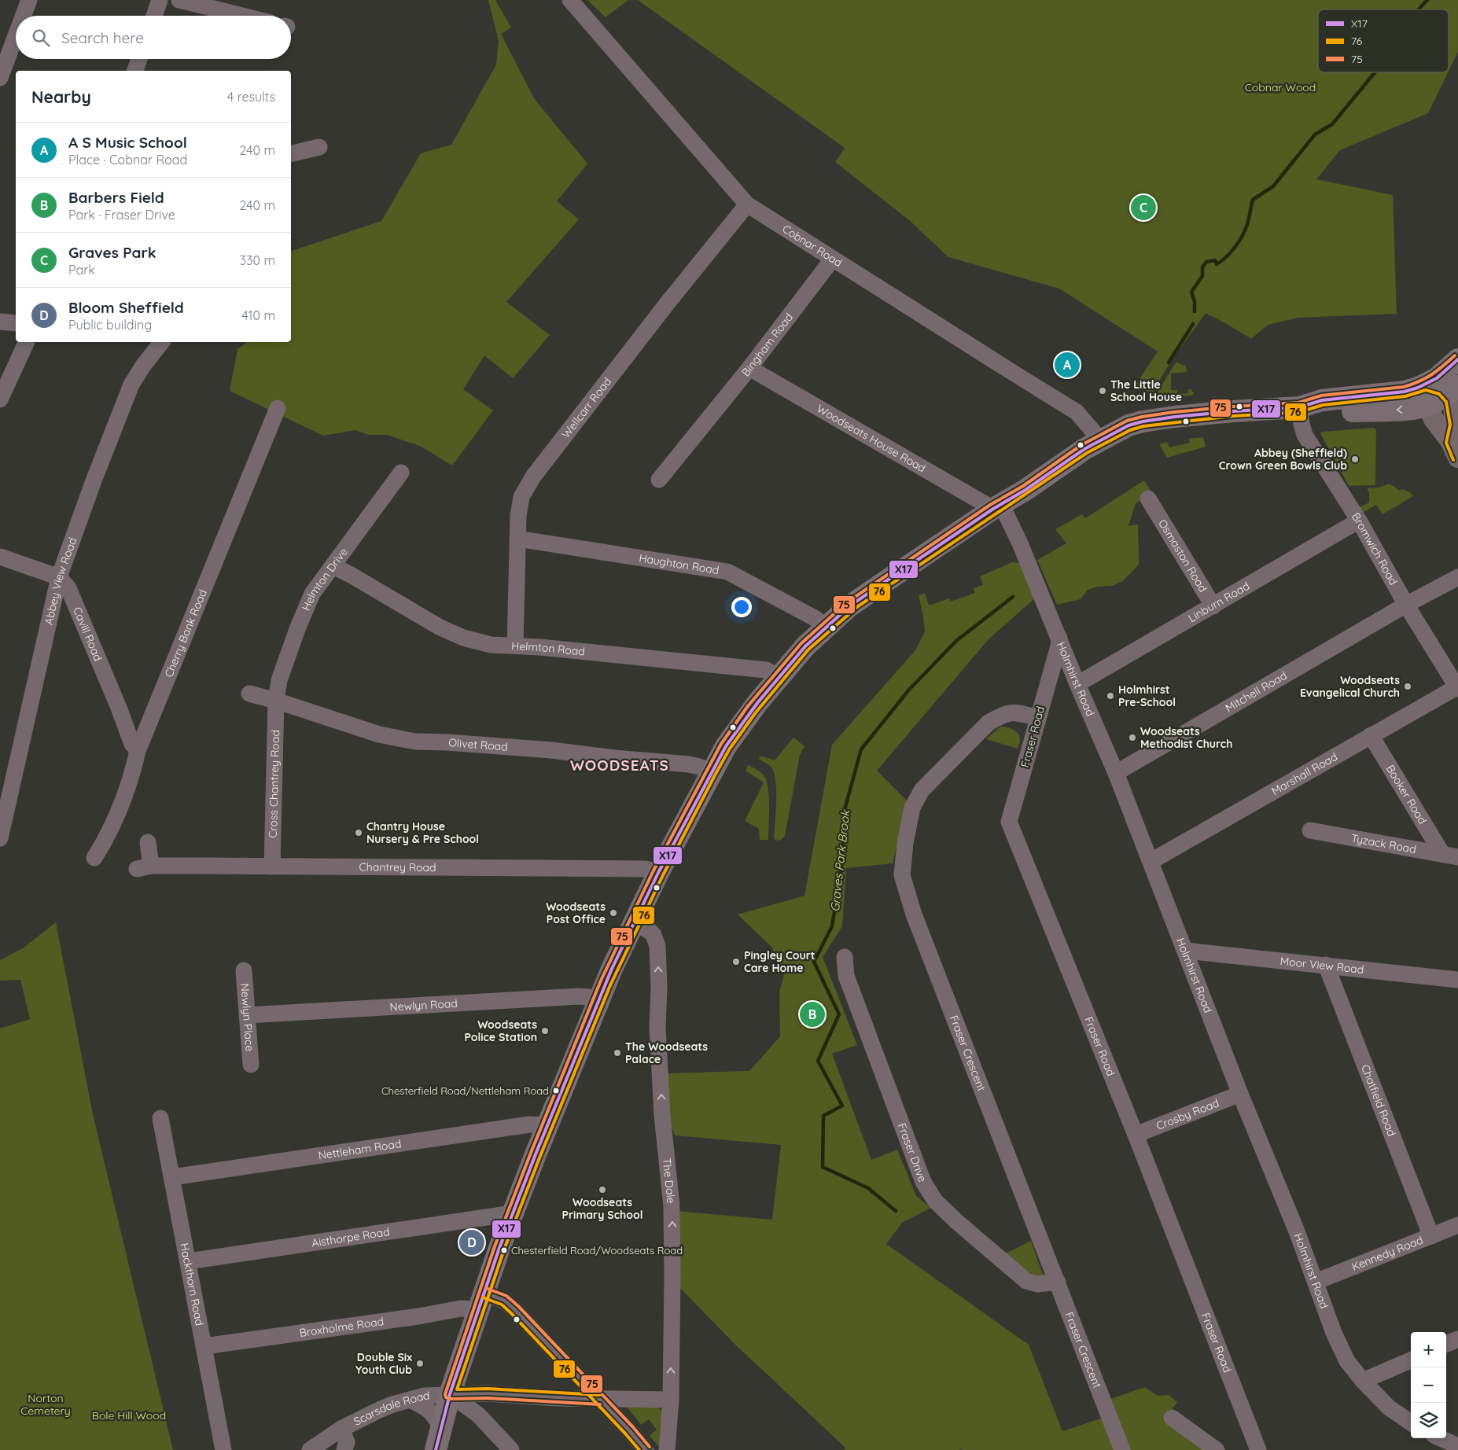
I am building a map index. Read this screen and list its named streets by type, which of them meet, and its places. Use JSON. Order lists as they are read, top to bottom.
{
  "streets": {
    "street": [
      "Cobnar Road",
      "Bingham Road",
      "Wellcarr Road",
      "Woodseats House Road",
      "Bromwich Road",
      "Osmaston Road",
      "Haughton Road",
      "Helmton Drive",
      "Abbey View Road",
      "Linburn Road",
      "Cherry Bank Road",
      "Cavill Road",
      "Helmton Road",
      "Holmhirst Road",
      "Mitchell Road",
      "Fraser Road",
      "Olivet Road",
      "Marshall Road",
      "Cross Chantrey Road",
      "Booker Road",
      "Tyzack Road",
      "Chantrey Road",
      "Moor View Road",
      "Newlyn Road",
      "Newlyn Place",
      "Fraser Crescent",
      "Chatfield Road",
      "Crosby Road",
      "Nettleham Road",
      "Fraser Drive",
      "The Dale",
      "Aisthorpe Road",
      "Kennedy Road",
      "Hackthorn Road",
      "Broxholme Road",
      "Scarsdale Road"
    ]
  },
  "crossings": [
    ["Cobnar Road", "Bingham Road"],
    ["Cobnar Road", "Wellcarr Road"],
    ["Bingham Road", "Woodseats House Road"],
    ["Wellcarr Road", "Haughton Road"],
    ["Wellcarr Road", "Helmton Road"],
    ["Woodseats House Road", "Holmhirst Road"],
    ["Bromwich Road", "Linburn Road"],
    ["Bromwich Road", "Mitchell Road"],
    ["Bromwich Road", "Marshall Road"],
    ["Osmaston Road", "Linburn Road"],
    ["Helmton Drive", "Helmton Road"],
    ["Helmton Drive", "Olivet Road"],
    ["Helmton Drive", "Cross Chantrey Road"],
    ["Abbey View Road", "Cavill Road"],
    ["Linburn Road", "Holmhirst Road"],
    ["Cherry Bank Road", "Cavill Road"],
    ["Holmhirst Road", "Mitchell Road"],
    ["Holmhirst Road", "Fraser Road"],
    ["Holmhirst Road", "Marshall Road"],
    ["Holmhirst Road", "Moor View Road"],
    ["Holmhirst Road", "Crosby Road"],
    ["Holmhirst Road", "Kennedy Road"],
    ["Fraser Road", "Fraser Crescent"],
    ["Fraser Road", "Crosby Road"],
    ["Olivet Road", "Cross Chantrey Road"],
    ["Marshall Road", "Booker Road"],
    ["Cross Chantrey Road", "Chantrey Road"],
    ["Booker Road", "Tyzack Road"],
    ["Moor View Road", "Chatfield Road"],
    ["Newlyn Road", "Newlyn Place"],
    ["Fraser Crescent", "Fraser Drive"],
    ["Chatfield Road", "Kennedy Road"],
    ["Nettleham Road", "Hackthorn Road"],
    ["The Dale", "Scarsdale Road"],
    ["Aisthorpe Road", "Hackthorn Road"],
    ["Hackthorn Road", "Broxholme Road"]
  ],
  "one_way": ["The Dale"],
  "districts": ["WOODSEATS"],
  "water": ["Graves Park Brook"],
  "parks": ["Cobnar Wood", "Norton Cemetery", "Bole Hill Wood"],
  "places": [
    "The Little School House",
    "Abbey (Sheffield) Crown Green Bowls Club",
    "Woodseats Evangelical Church",
    "Holmhirst Pre-School",
    "Woodseats Methodist Church",
    "Chantry House Nursery & Pre School",
    "Woodseats Post Office",
    "Pingley Court Care Home",
    "Woodseats Police Station",
    "The Woodseats Palace",
    "Chesterfield Road/Nettleham Road",
    "Woodseats Primary School",
    "Chesterfield Road/Woodseats Road",
    "Double Six Youth Club"
  ],
  "lines": ["transit line 75", "transit line X17", "transit line 76"],
  "legend": ["X17", "76", "75"],
  "page": {
    "search": "Search here",
    "heading": ["Nearby", "4 results"],
    "list": [
      {
        "mark": "A",
        "name": "A S Music School",
        "note": "Place · Cobnar Road",
        "value": "240 m"
      },
      {
        "mark": "B",
        "name": "Barbers Field",
        "note": "Park · Fraser Drive",
        "value": "240 m"
      },
      {
        "mark": "C",
        "name": "Graves Park",
        "note": "Park",
        "value": "330 m"
      },
      {
        "mark": "D",
        "name": "Bloom Sheffield",
        "note": "Public building",
        "value": "410 m"
      }
    ],
    "pins": [
      "C",
      "A",
      "B",
      "D"
    ],
    "map_buttons": ["+", "−"]
  }
}
